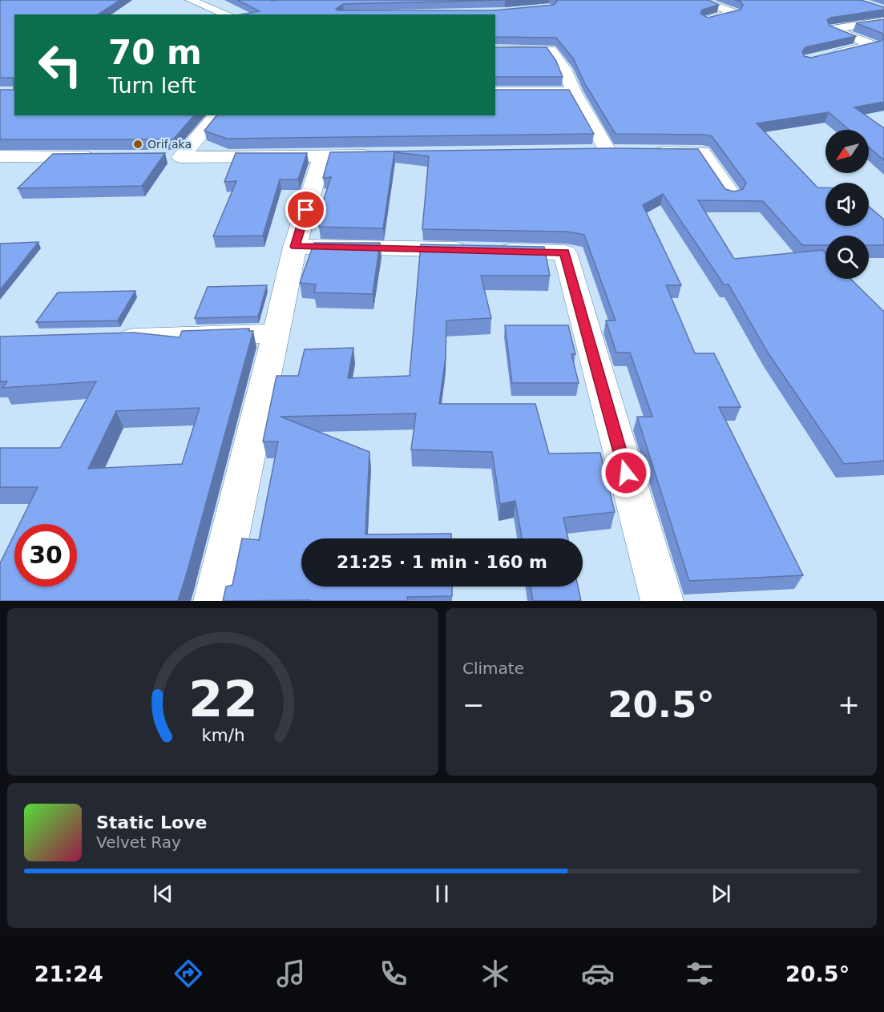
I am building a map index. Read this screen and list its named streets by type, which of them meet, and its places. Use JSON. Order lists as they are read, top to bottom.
{
  "places": ["Orif aka"],
  "north": "bottom left",
  "page": {
    "turn": ["70 m", "Turn left"],
    "limit": "30",
    "trip": "21:25 · 1 min · 160 m",
    "tile": "Climate",
    "heat": ["−", "20.5°", "+"],
    "song": ["Static Love", "Velvet Ray"],
    "tabs": ["21:24", "20.5°"],
    "gauge": ["22", "km/h"]
  }
}
